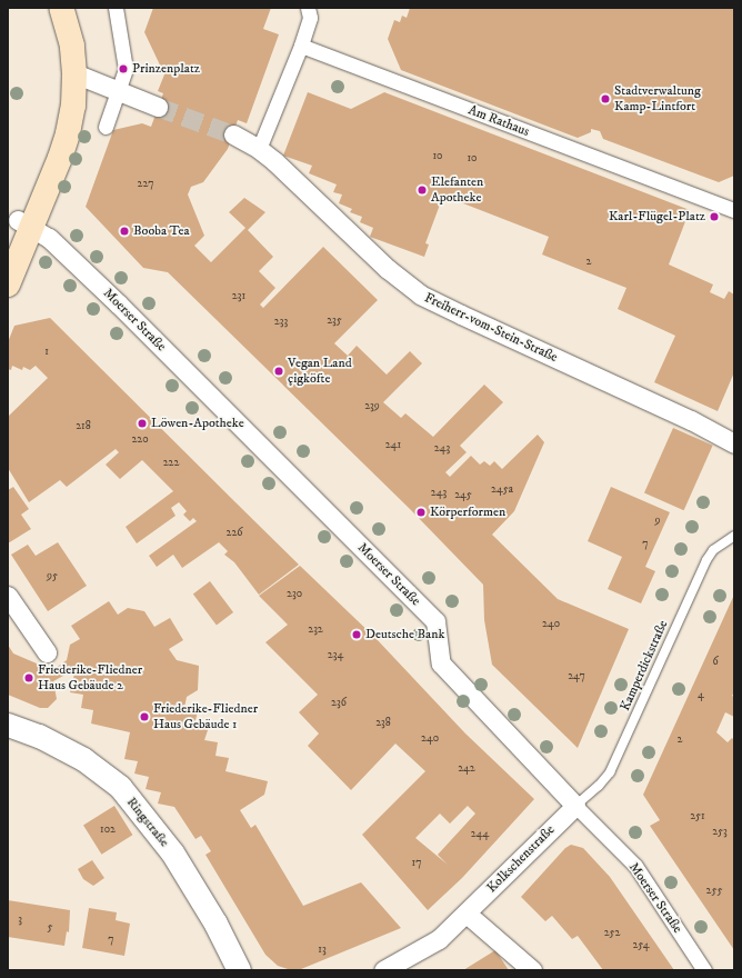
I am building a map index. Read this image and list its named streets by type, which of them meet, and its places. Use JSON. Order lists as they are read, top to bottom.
{
  "streets": {
    "street": [
      "Am Rathaus",
      "Moerser Straße",
      "Freiherr-vom-Stein-Straße",
      "Ringstraße",
      "Kolkschenstraße"
    ],
    "lane": ["Kamperdickstraße"]
  },
  "crossings": [
    ["Moerser Straße", "Kamperdickstraße"],
    ["Moerser Straße", "Kolkschenstraße"],
    ["Kamperdickstraße", "Kolkschenstraße"]
  ],
  "places": [
    "Prinzenplatz",
    "Stadtverwaltung Kamp-Lintfort",
    "Elefanten Apotheke",
    "Karl-Flügel-Platz",
    "Booba Tea",
    "Vegan Land çigköfte",
    "Löwen-Apotheke",
    "Körperformen",
    "Deutsche Bank",
    "Friederike-Fliedner Haus Gebäude 2",
    "Friederike-Fliedner Haus Gebäude 1"
  ],
  "house_numbers": [
    "10",
    "10",
    "227",
    "2",
    "231",
    "235",
    "233",
    "1",
    "239",
    "218",
    "220",
    "241",
    "243",
    "222",
    "245a",
    "243",
    "245",
    "9",
    "226",
    "7",
    "95",
    "230",
    "240",
    "232",
    "234",
    "6",
    "247",
    "4",
    "236",
    "238",
    "240",
    "2",
    "242",
    "251",
    "102",
    "253",
    "244",
    "17",
    "255",
    "3",
    "5",
    "252",
    "7",
    "254",
    "13"
  ]
}
